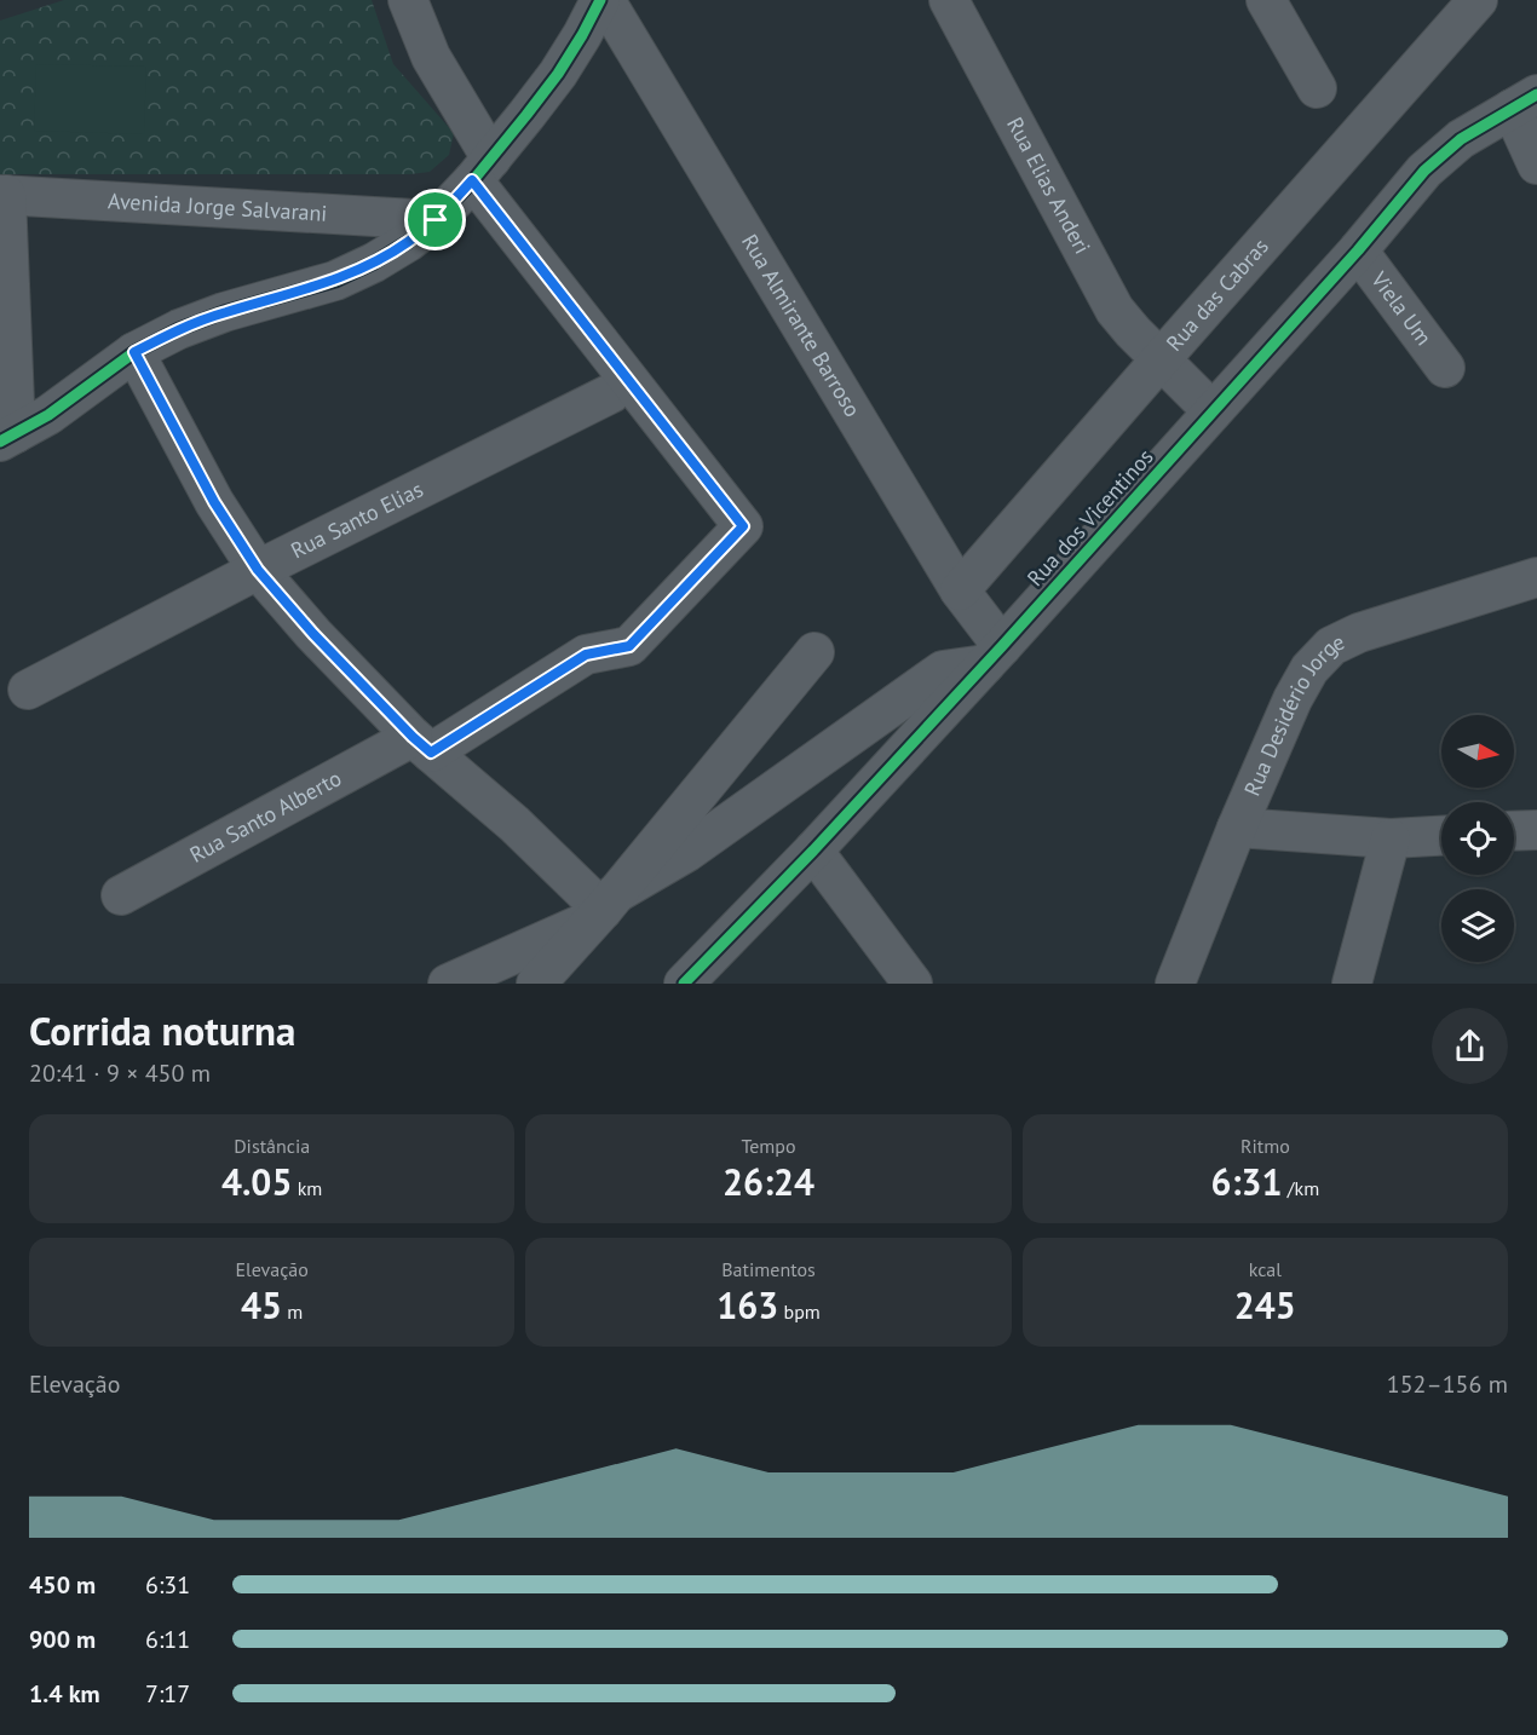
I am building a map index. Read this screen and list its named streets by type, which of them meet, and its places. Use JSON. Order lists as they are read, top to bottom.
{
  "streets": {
    "street": [
      "Rua Elias Anderi",
      "Avenida Jorge Salvarani",
      "Rua das Cabras",
      "Viela Um",
      "Rua Almirante Barroso",
      "Rua dos Vicentinos",
      "Rua Santo Elias",
      "Rua Desidério Jorge",
      "Rua Santo Alberto"
    ]
  },
  "crossings": [
    ["Rua Elias Anderi", "Rua das Cabras"],
    ["Rua Elias Anderi", "Rua dos Vicentinos"],
    ["Rua das Cabras", "Rua Almirante Barroso"],
    ["Viela Um", "Rua dos Vicentinos"],
    ["Rua Almirante Barroso", "Rua dos Vicentinos"]
  ],
  "north": "right",
  "page": {
    "heading": ["Corrida noturna", "20:41 · 9 × 450 m"],
    "stats": [
      ["Distância", "4.05 km"],
      ["Tempo", "26:24"],
      ["Ritmo", "6:31 /km"],
      ["Elevação", "45 m"],
      ["Batimentos", "163 bpm"],
      ["kcal", "245"]
    ],
    "chart": ["Elevação", "152–156 m"],
    "list": [
      {
        "name": "450 m",
        "note": "6:31"
      },
      {
        "name": "900 m",
        "note": "6:11"
      },
      {
        "name": "1.4 km",
        "note": "7:17"
      }
    ]
  }
}
